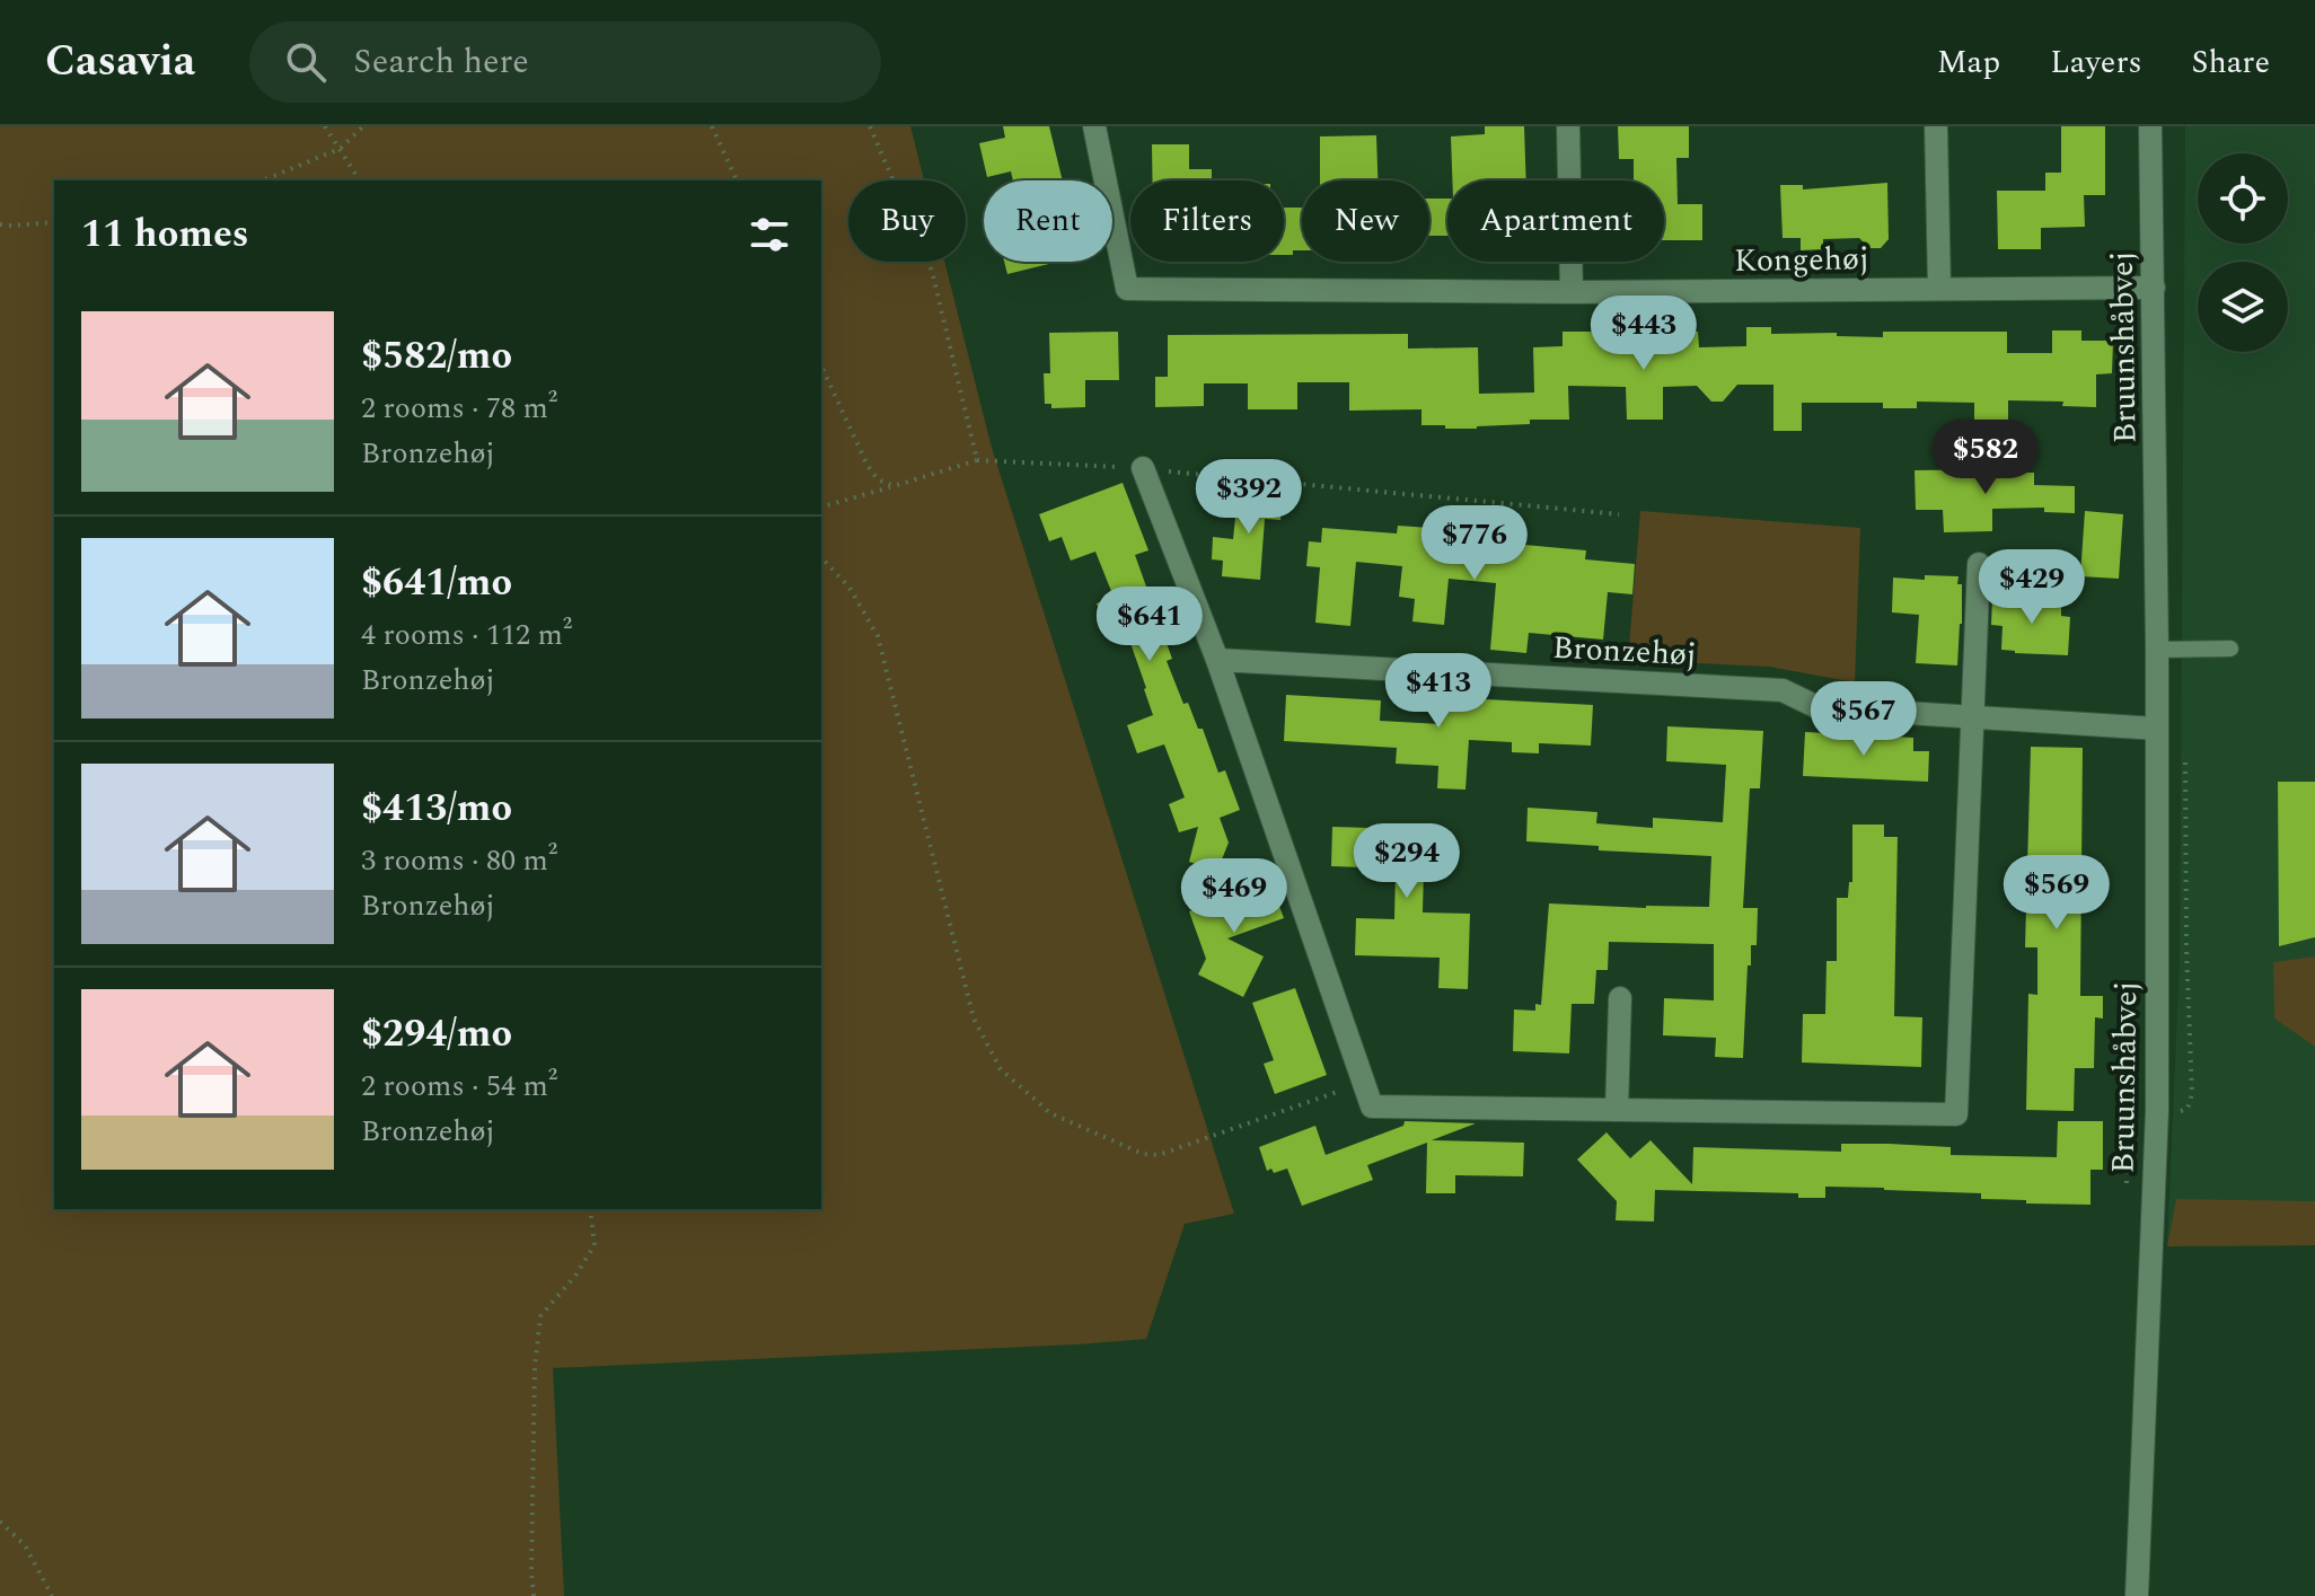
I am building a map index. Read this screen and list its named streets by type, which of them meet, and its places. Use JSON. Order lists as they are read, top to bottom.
{
  "streets": {
    "street": ["Kongehøj", "Bruunshåbvej", "Bronzehøj"]
  },
  "crossings": [
    ["Kongehøj", "Bruunshåbvej"],
    ["Bruunshåbvej", "Bronzehøj"]
  ],
  "page": {
    "header": "Casavia",
    "search": "Search here",
    "nav": ["Map", "Layers", "Share"],
    "chip": [
      "Buy",
      "Rent",
      "Filters",
      "New",
      "Apartment"
    ],
    "heading": "11 homes",
    "list": [
      {
        "name": "$582/mo",
        "note": "2 rooms · 78 m² · Bronzehøj"
      },
      {
        "name": "$641/mo",
        "note": "4 rooms · 112 m² · Bronzehøj"
      },
      {
        "name": "$413/mo",
        "note": "3 rooms · 80 m² · Bronzehøj"
      },
      {
        "name": "$294/mo",
        "note": "2 rooms · 54 m² · Bronzehøj"
      }
    ],
    "price": [
      "$443",
      "$582",
      "$392",
      "$776",
      "$429",
      "$641",
      "$413",
      "$567",
      "$294",
      "$569",
      "$469"
    ]
  }
}
